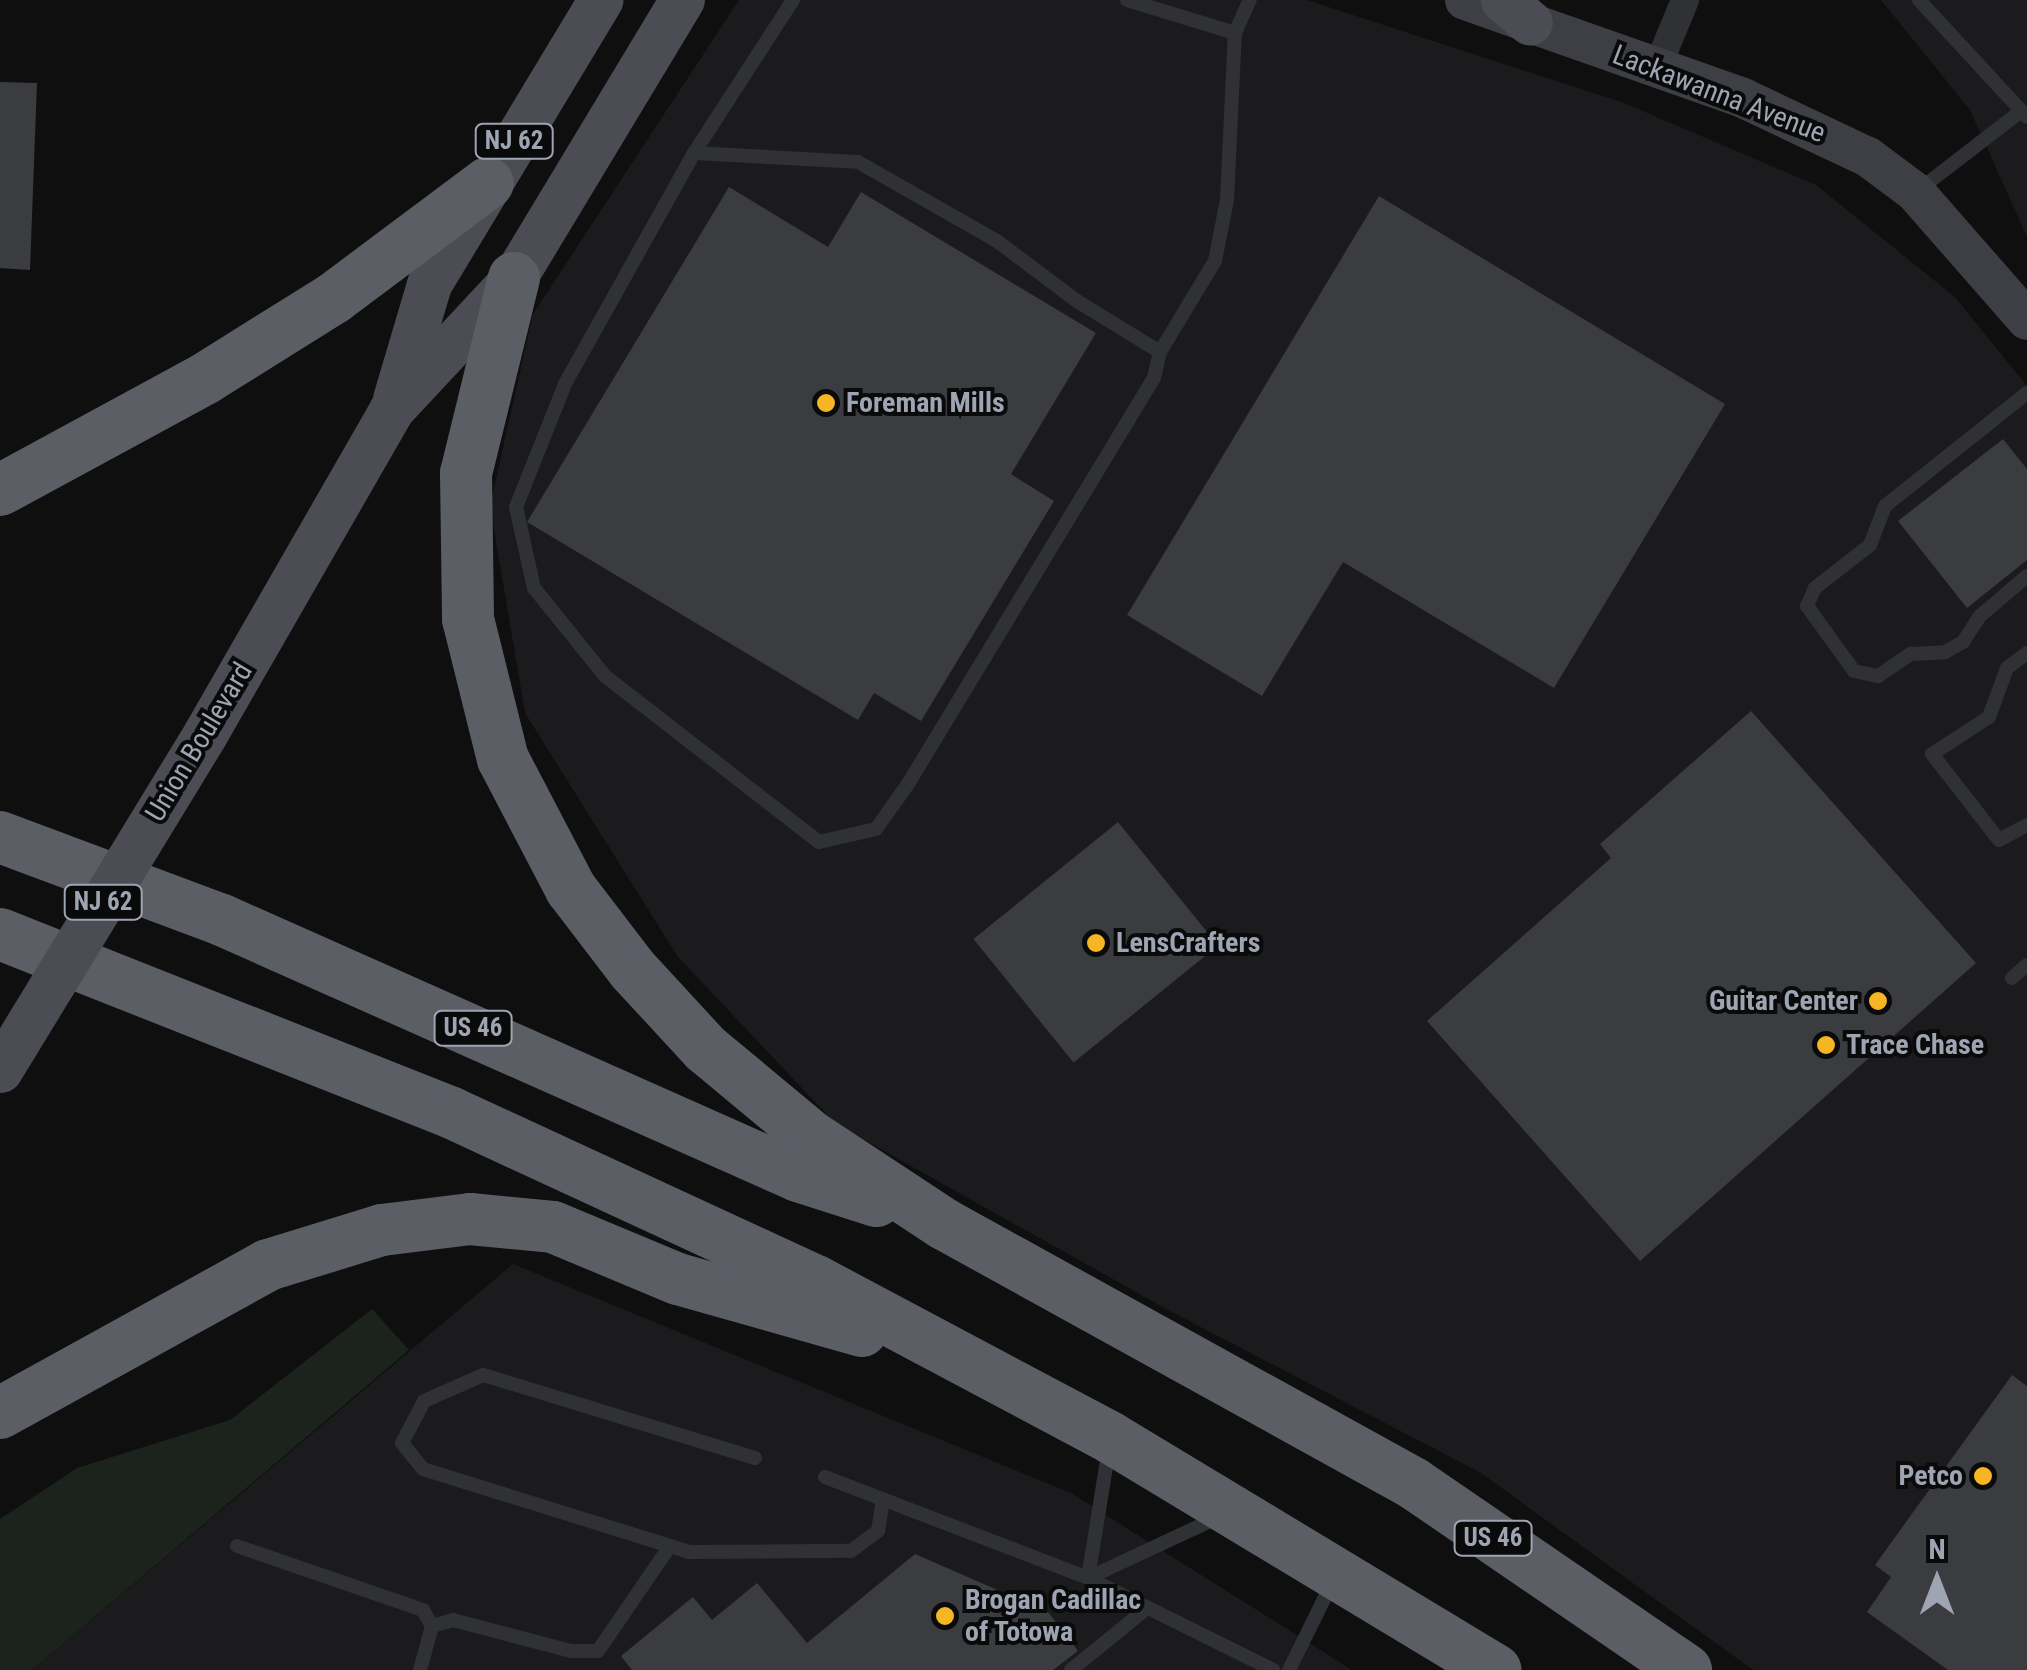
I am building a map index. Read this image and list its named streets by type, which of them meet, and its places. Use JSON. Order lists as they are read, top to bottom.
{
  "streets": {
    "highway": ["US 46"],
    "main road": ["NJ 62", "Union Boulevard"],
    "street": ["Lackawanna Avenue"]
  },
  "places": [
    "Foreman Mills",
    "LensCrafters",
    "Guitar Center",
    "Trace Chase",
    "Petco",
    "Brogan Cadillac of Totowa"
  ],
  "north": "top"
}
